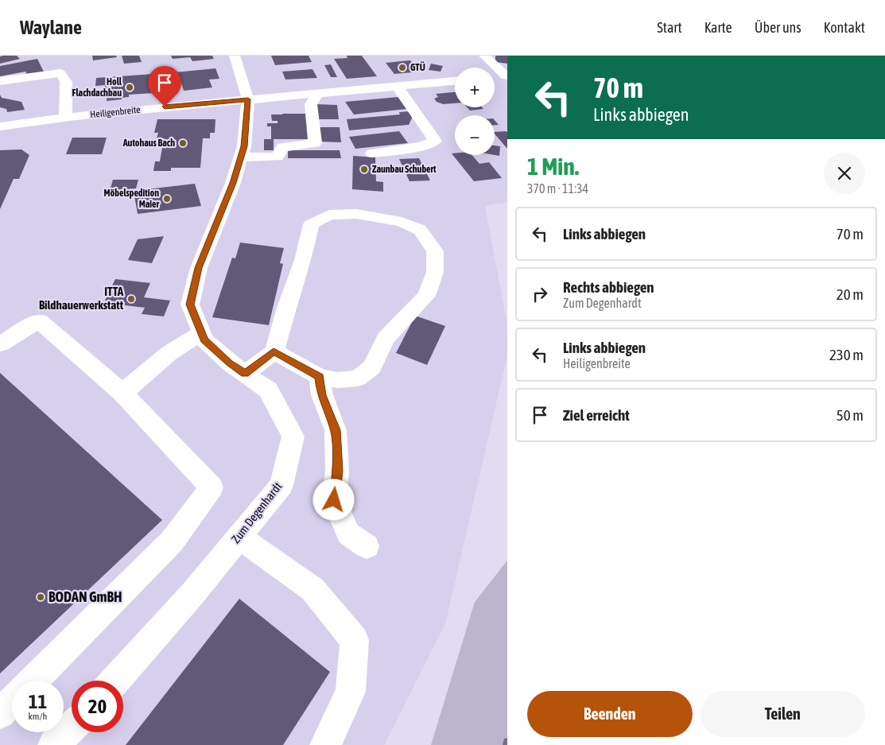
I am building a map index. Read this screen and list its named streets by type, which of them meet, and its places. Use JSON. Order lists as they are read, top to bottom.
{
  "streets": {
    "street": ["Heiligenbreite", "Zum Degenhardt"]
  },
  "crossings": [
    ["Heiligenbreite", "Zum Degenhardt"]
  ],
  "places": [
    "GTÜ",
    "Holl Flachdachbau",
    "Autohaus Bach",
    "Zaunbau Schubert",
    "Möbelspedition Maier",
    "ITTA Bildhauerwerkstatt",
    "BODAN GmBH"
  ],
  "page": {
    "header": "Waylane",
    "nav": [
      "Start",
      "Karte",
      "Über uns",
      "Kontakt"
    ],
    "turn": ["70 m", "Links abbiegen"],
    "map_buttons": ["+", "−"],
    "heading": ["1 Min.", "370 m · 11:34"],
    "list": [
      {
        "name": "Links abbiegen",
        "value": "70 m"
      },
      {
        "name": "Rechts abbiegen",
        "note": "Zum Degenhardt",
        "value": "20 m"
      },
      {
        "name": "Links abbiegen",
        "note": "Heiligenbreite",
        "value": "230 m"
      },
      {
        "name": "Ziel erreicht",
        "value": "50 m"
      }
    ],
    "speed": "11 km/h",
    "limit": "20",
    "buttons": ["Beenden", "Teilen"]
  }
}
